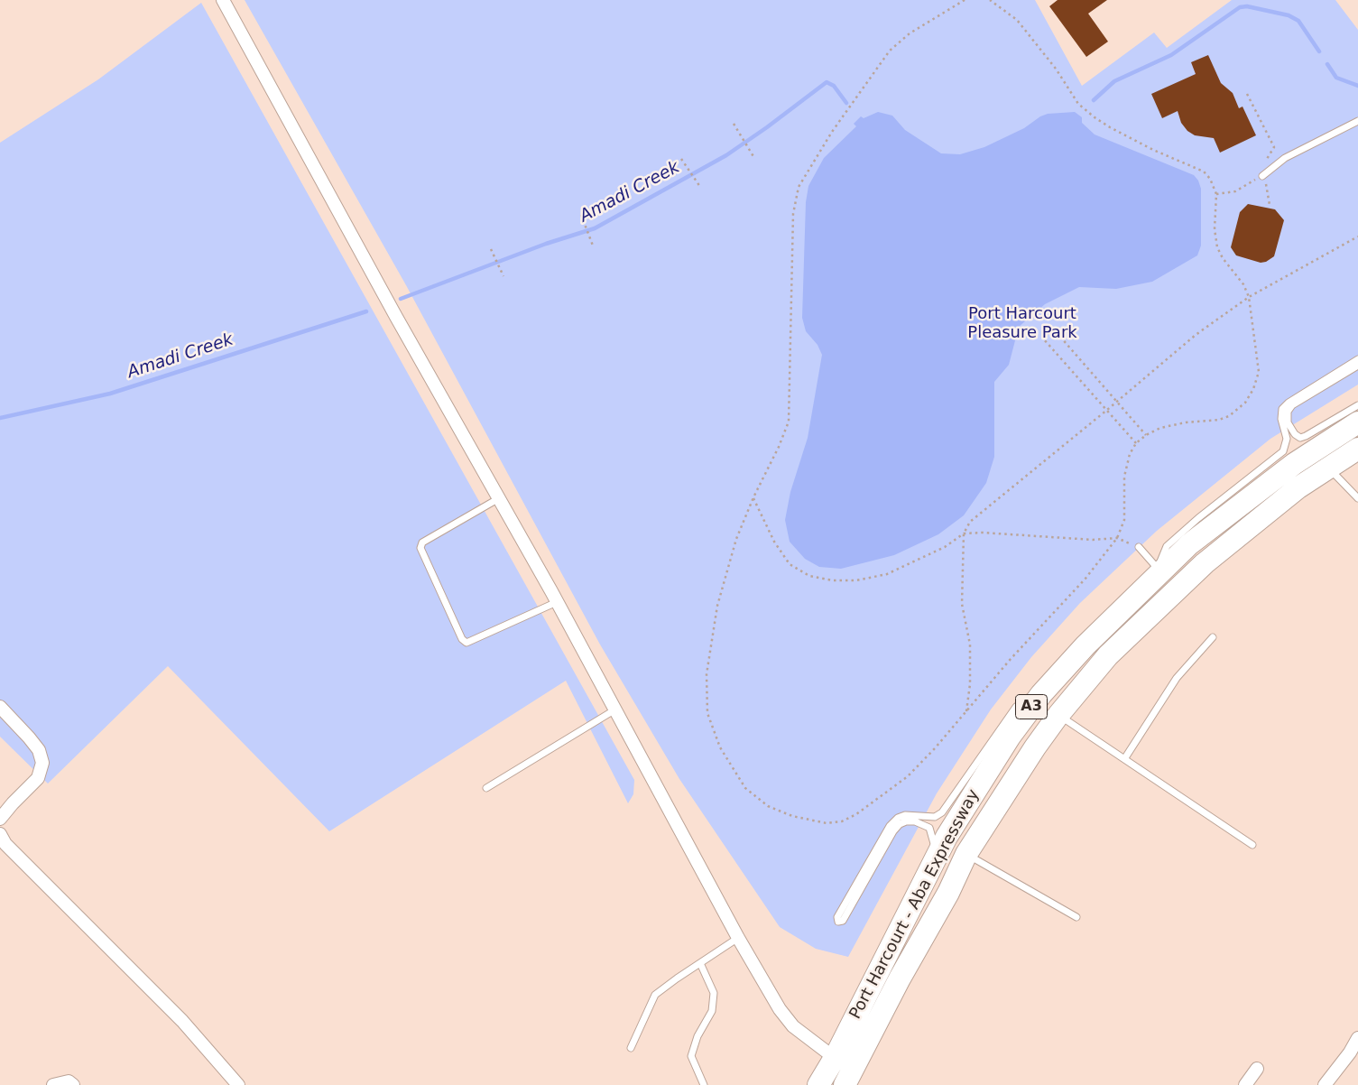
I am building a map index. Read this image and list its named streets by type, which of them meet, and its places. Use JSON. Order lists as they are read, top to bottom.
{
  "streets": {
    "highway": ["A3", "Port Harcourt - Aba Expressway"]
  },
  "water": ["Amadi Creek"],
  "parks": ["Port Harcourt Pleasure Park"]
}
